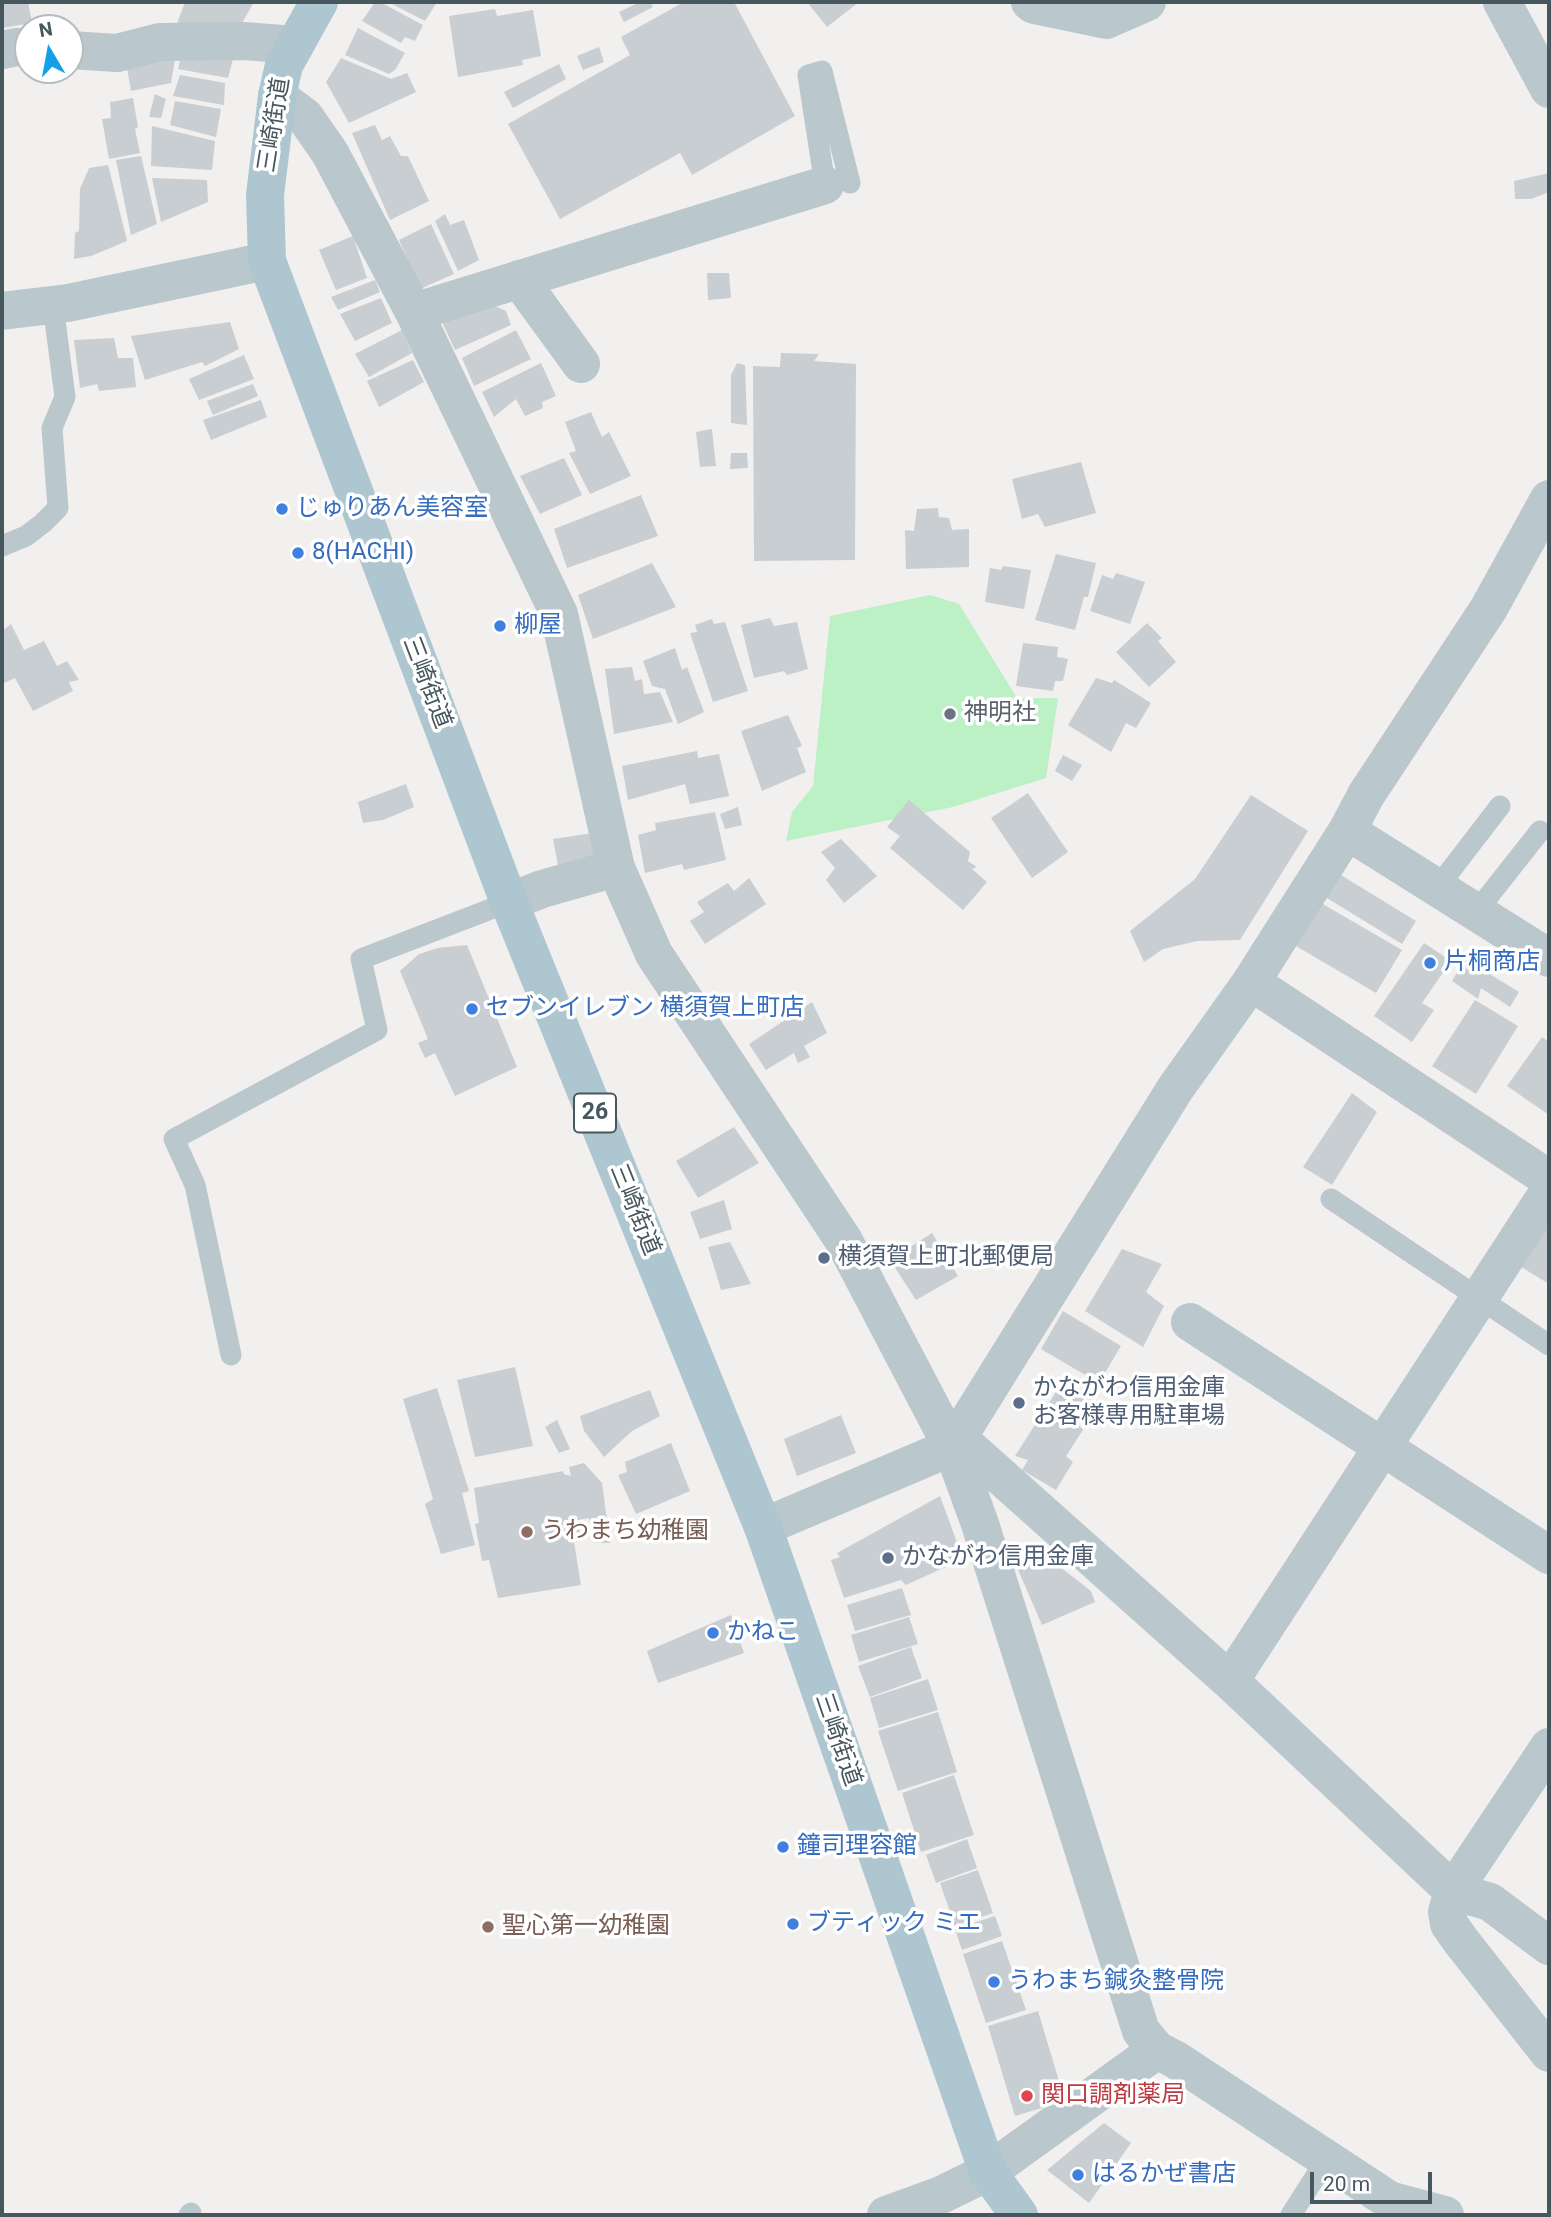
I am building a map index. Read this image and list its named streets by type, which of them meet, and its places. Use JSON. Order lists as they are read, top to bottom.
{
  "streets": {
    "main road": ["三崎街道", "26"]
  },
  "places": [
    "じゅりあん美容室",
    "8(HACHI)",
    "柳屋",
    "神明社",
    "片桐商店",
    "セブンイレブン 横須賀上町店",
    "横須賀上町北郵便局",
    "かながわ信用金庫 お客様専用駐車場",
    "うわまち幼稚園",
    "かながわ信用金庫",
    "かねこ",
    "鐘司理容館",
    "ブティック ミエ",
    "聖心第一幼稚園",
    "うわまち鍼灸整骨院",
    "関口調剤薬局",
    "はるかぜ書店"
  ],
  "scale_bar": "20 m",
  "north": "top"
}
